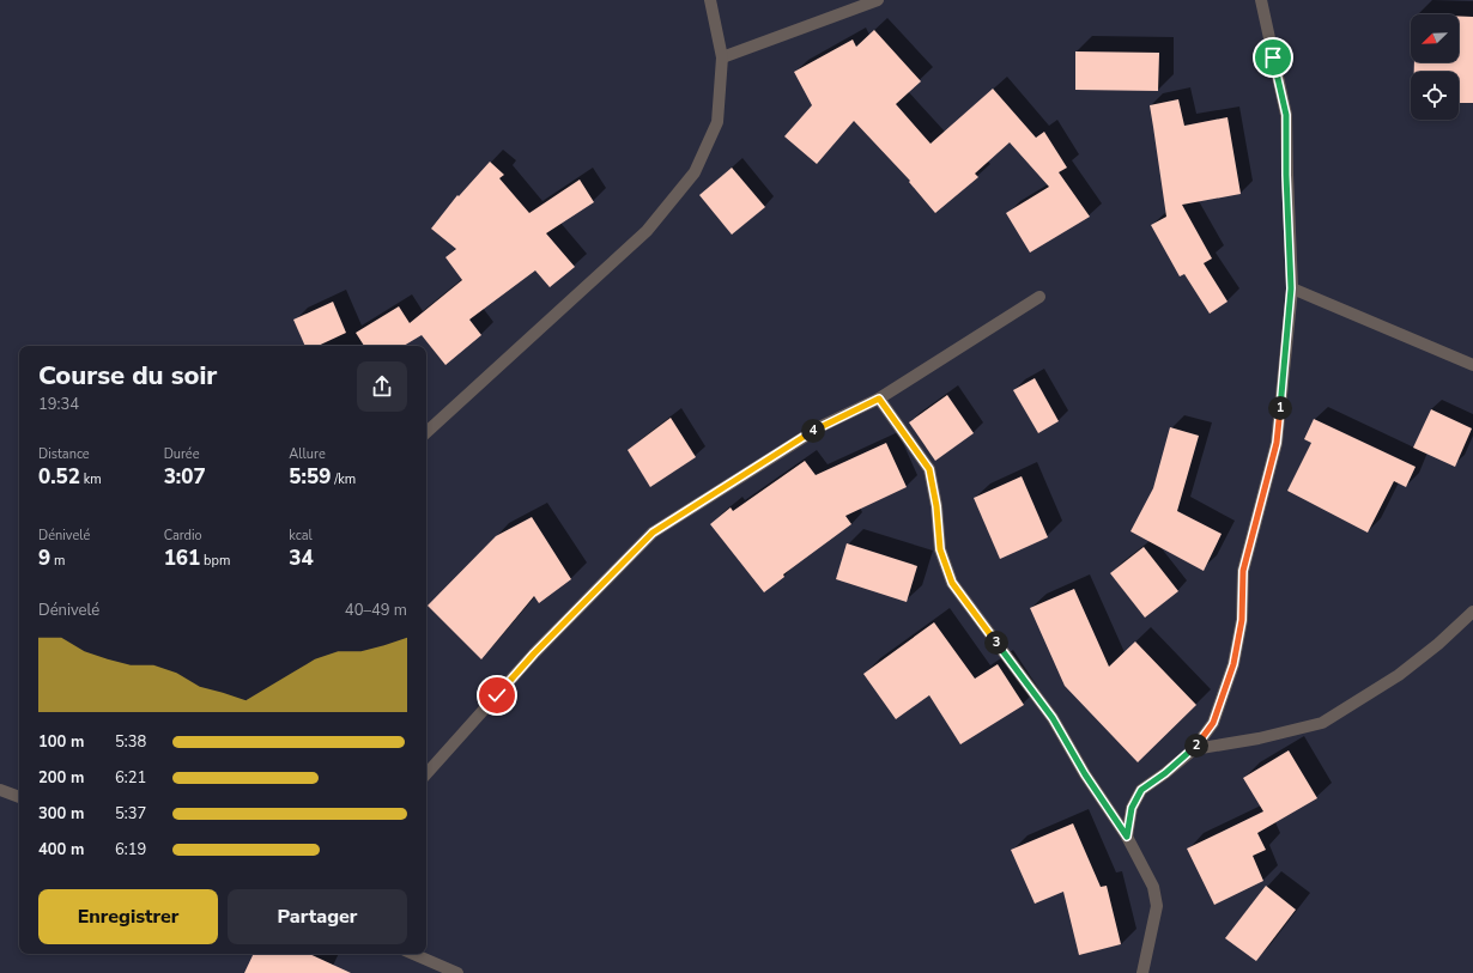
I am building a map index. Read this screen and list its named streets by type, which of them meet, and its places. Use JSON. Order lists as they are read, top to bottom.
{
  "north": "bottom left",
  "page": {
    "heading": ["Course du soir", "19:34"],
    "pins": [
      "1",
      "4",
      "3",
      "2"
    ],
    "stats": [
      ["Distance", "0.52 km"],
      ["Durée", "3:07"],
      ["Allure", "5:59 /km"],
      ["Dénivelé", "9 m"],
      ["Cardio", "161 bpm"],
      ["kcal", "34"]
    ],
    "chart": ["Dénivelé", "40–49 m"],
    "list": [
      {
        "name": "100 m",
        "note": "5:38"
      },
      {
        "name": "200 m",
        "note": "6:21"
      },
      {
        "name": "300 m",
        "note": "5:37"
      },
      {
        "name": "400 m",
        "note": "6:19"
      }
    ],
    "buttons": ["Enregistrer", "Partager"]
  }
}
